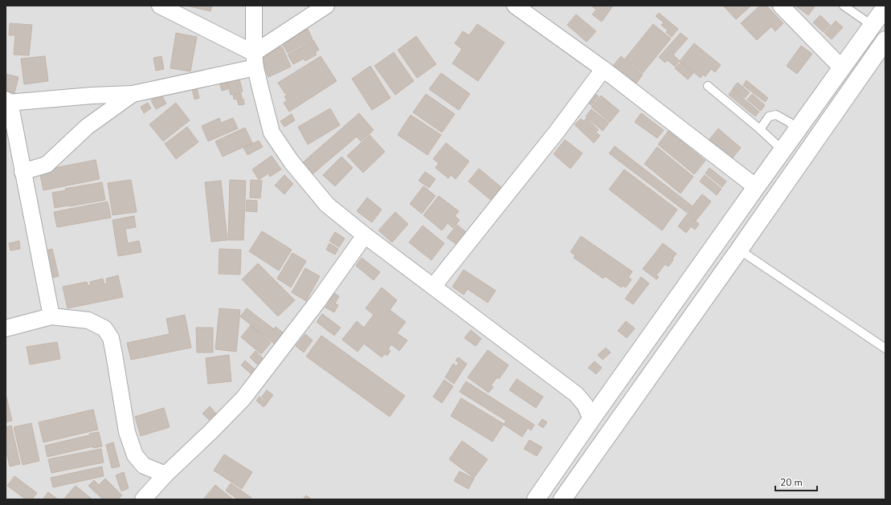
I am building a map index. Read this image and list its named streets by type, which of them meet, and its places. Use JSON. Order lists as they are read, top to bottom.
{
  "scale_bar": "20 m"
}
